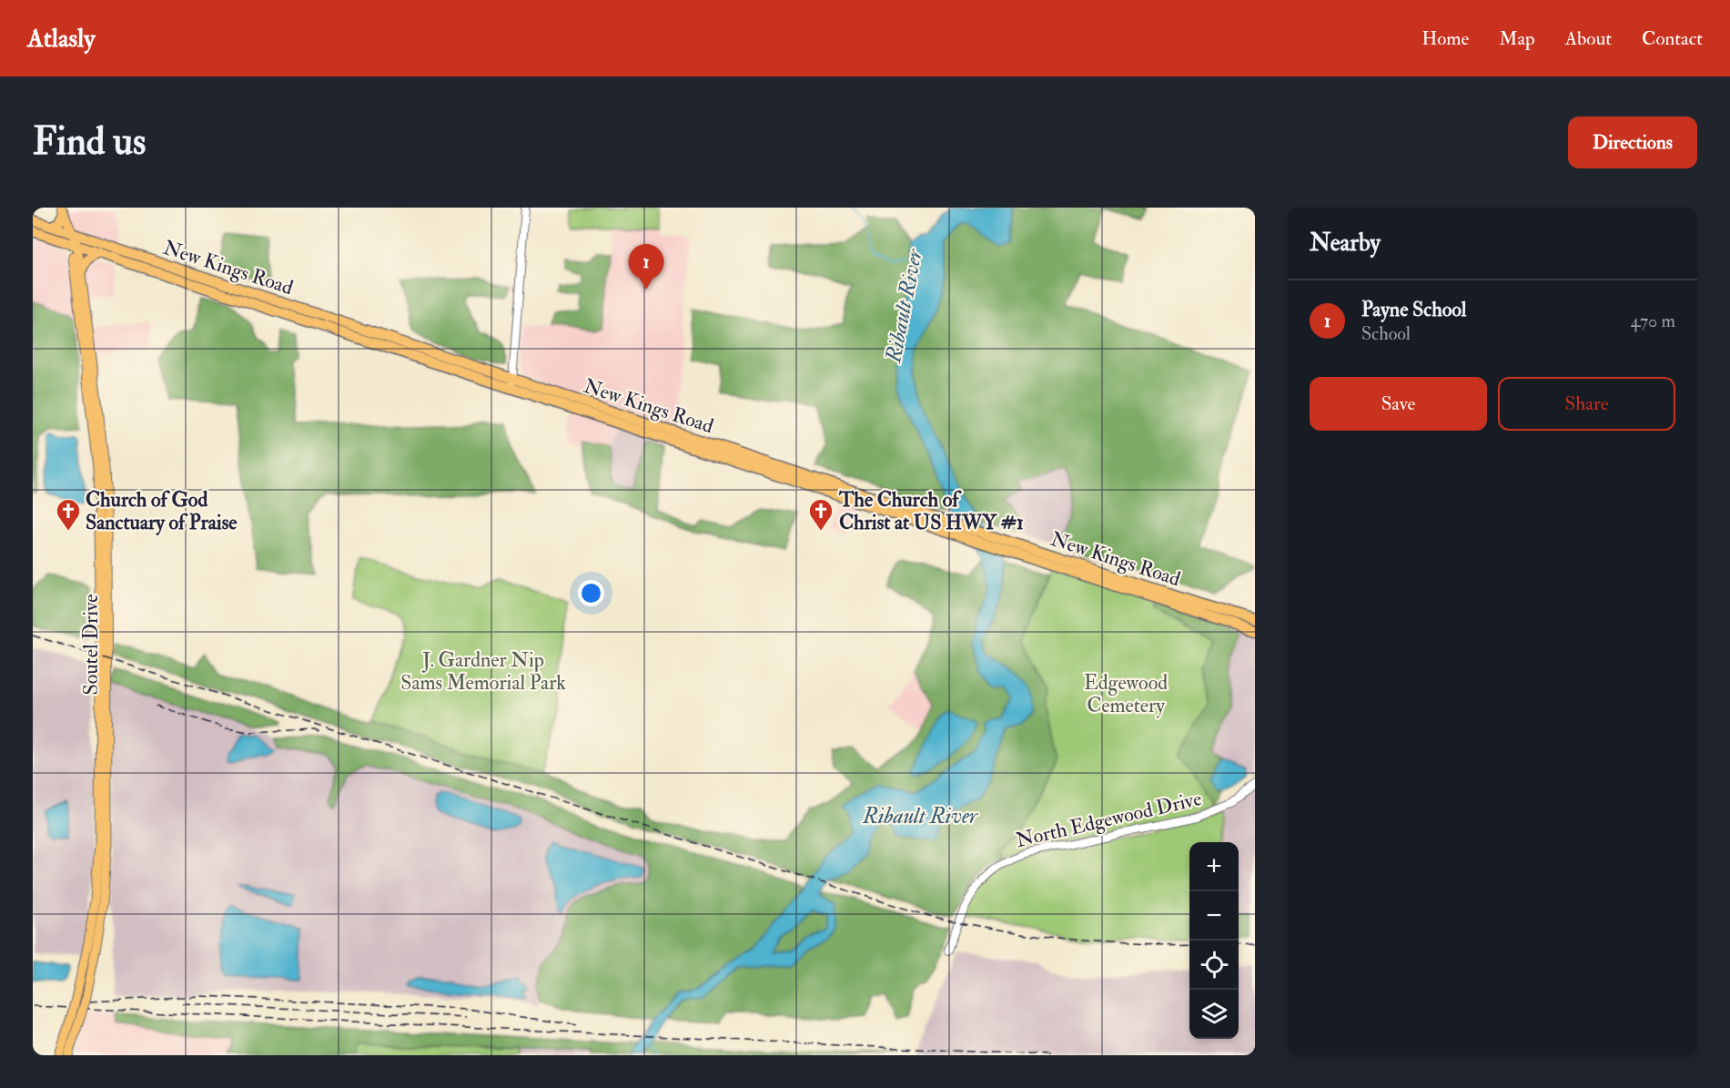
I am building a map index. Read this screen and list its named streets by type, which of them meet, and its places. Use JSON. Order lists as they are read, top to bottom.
{
  "streets": {
    "highway": ["New Kings Road"],
    "main road": ["Soutel Drive"],
    "street": ["North Edgewood Drive"]
  },
  "crossings": [
    ["New Kings Road", "Soutel Drive"]
  ],
  "water": ["Ribault River"],
  "parks": ["J. Gardner Nip Sams Memorial Park", "Edgewood Cemetery"],
  "places": {
    "church": ["Church of God Sanctuary of Praise", "The Church of Christ at US HWY #1"]
  },
  "page": {
    "header": "Atlasly",
    "nav": [
      "Home",
      "Map",
      "About",
      "Contact"
    ],
    "buttons": [
      "Directions",
      ["Save", "Share"]
    ],
    "title": "Find us",
    "heading": "Nearby",
    "pins": "1",
    "list": [
      {
        "mark": "1",
        "name": "Payne School",
        "note": "School",
        "value": "470 m"
      }
    ],
    "map_buttons": ["+", "−"]
  }
}
